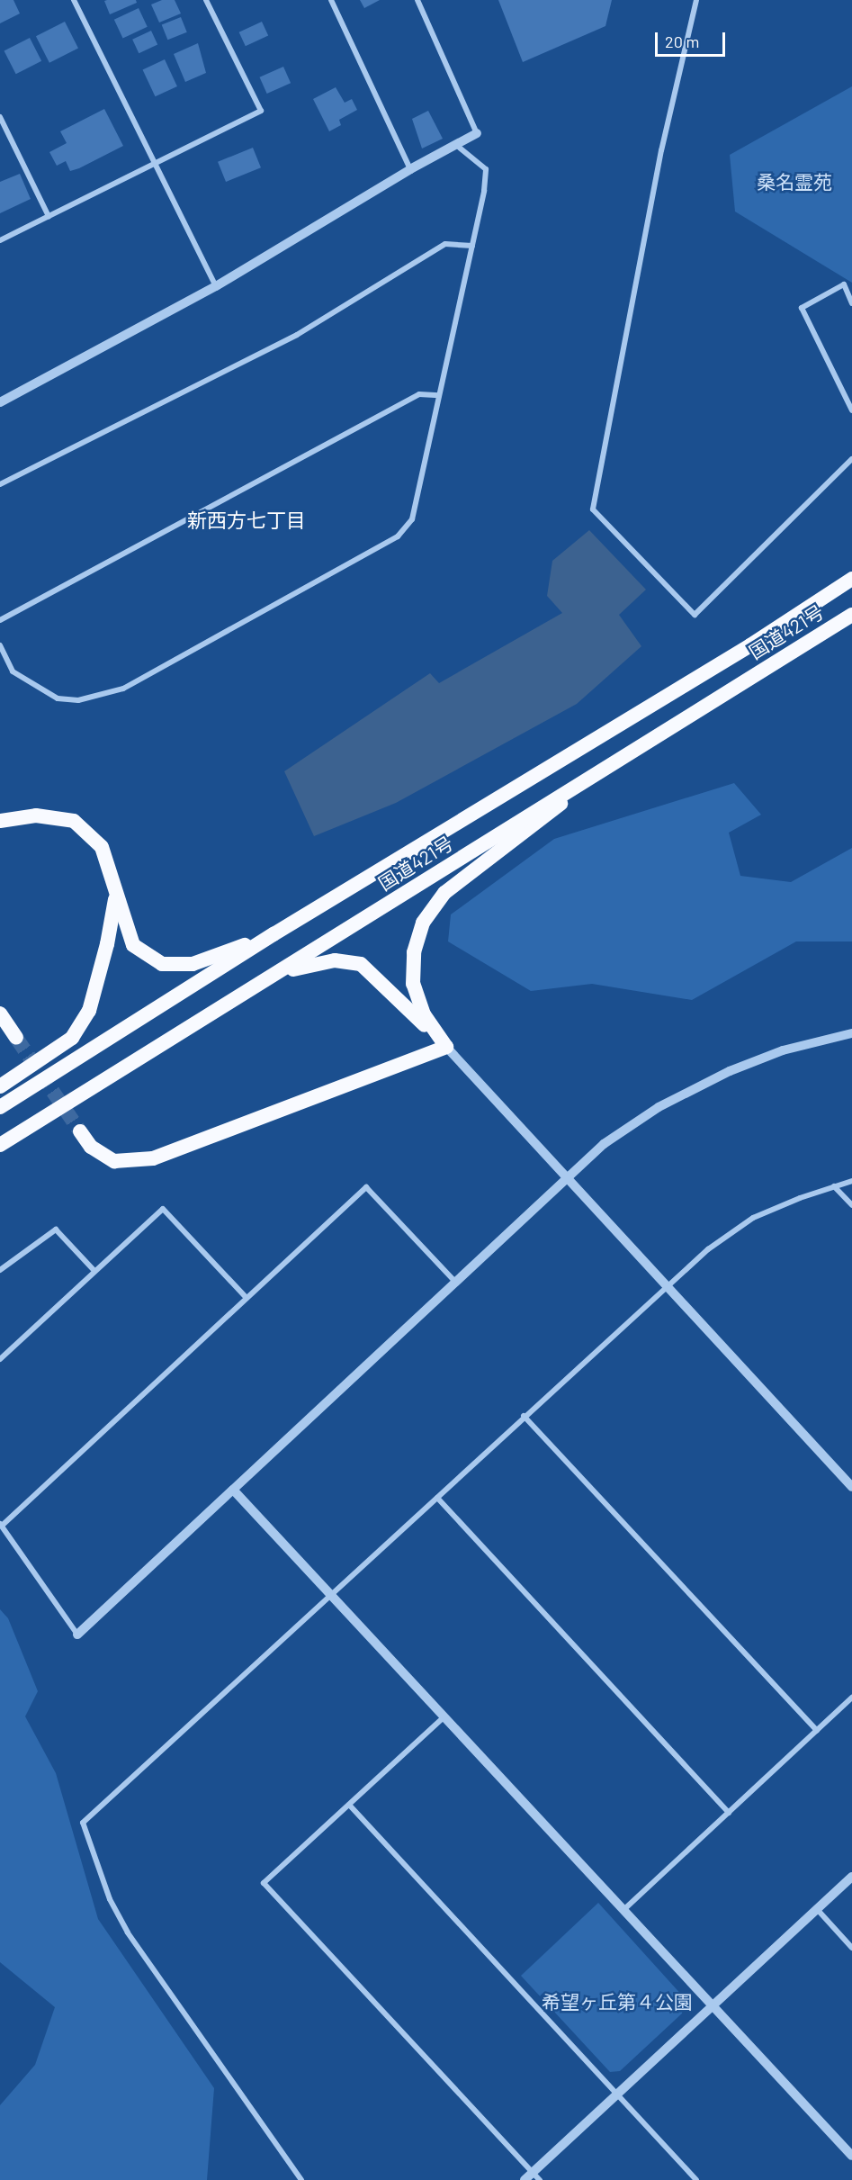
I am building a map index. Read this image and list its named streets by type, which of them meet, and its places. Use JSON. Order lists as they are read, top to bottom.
{
  "streets": {
    "highway": ["国道421号"]
  },
  "districts": ["新西方七丁目"],
  "parks": ["桑名霊苑", "希望ヶ丘第４公園"],
  "scale_bar": "20 m"
}
